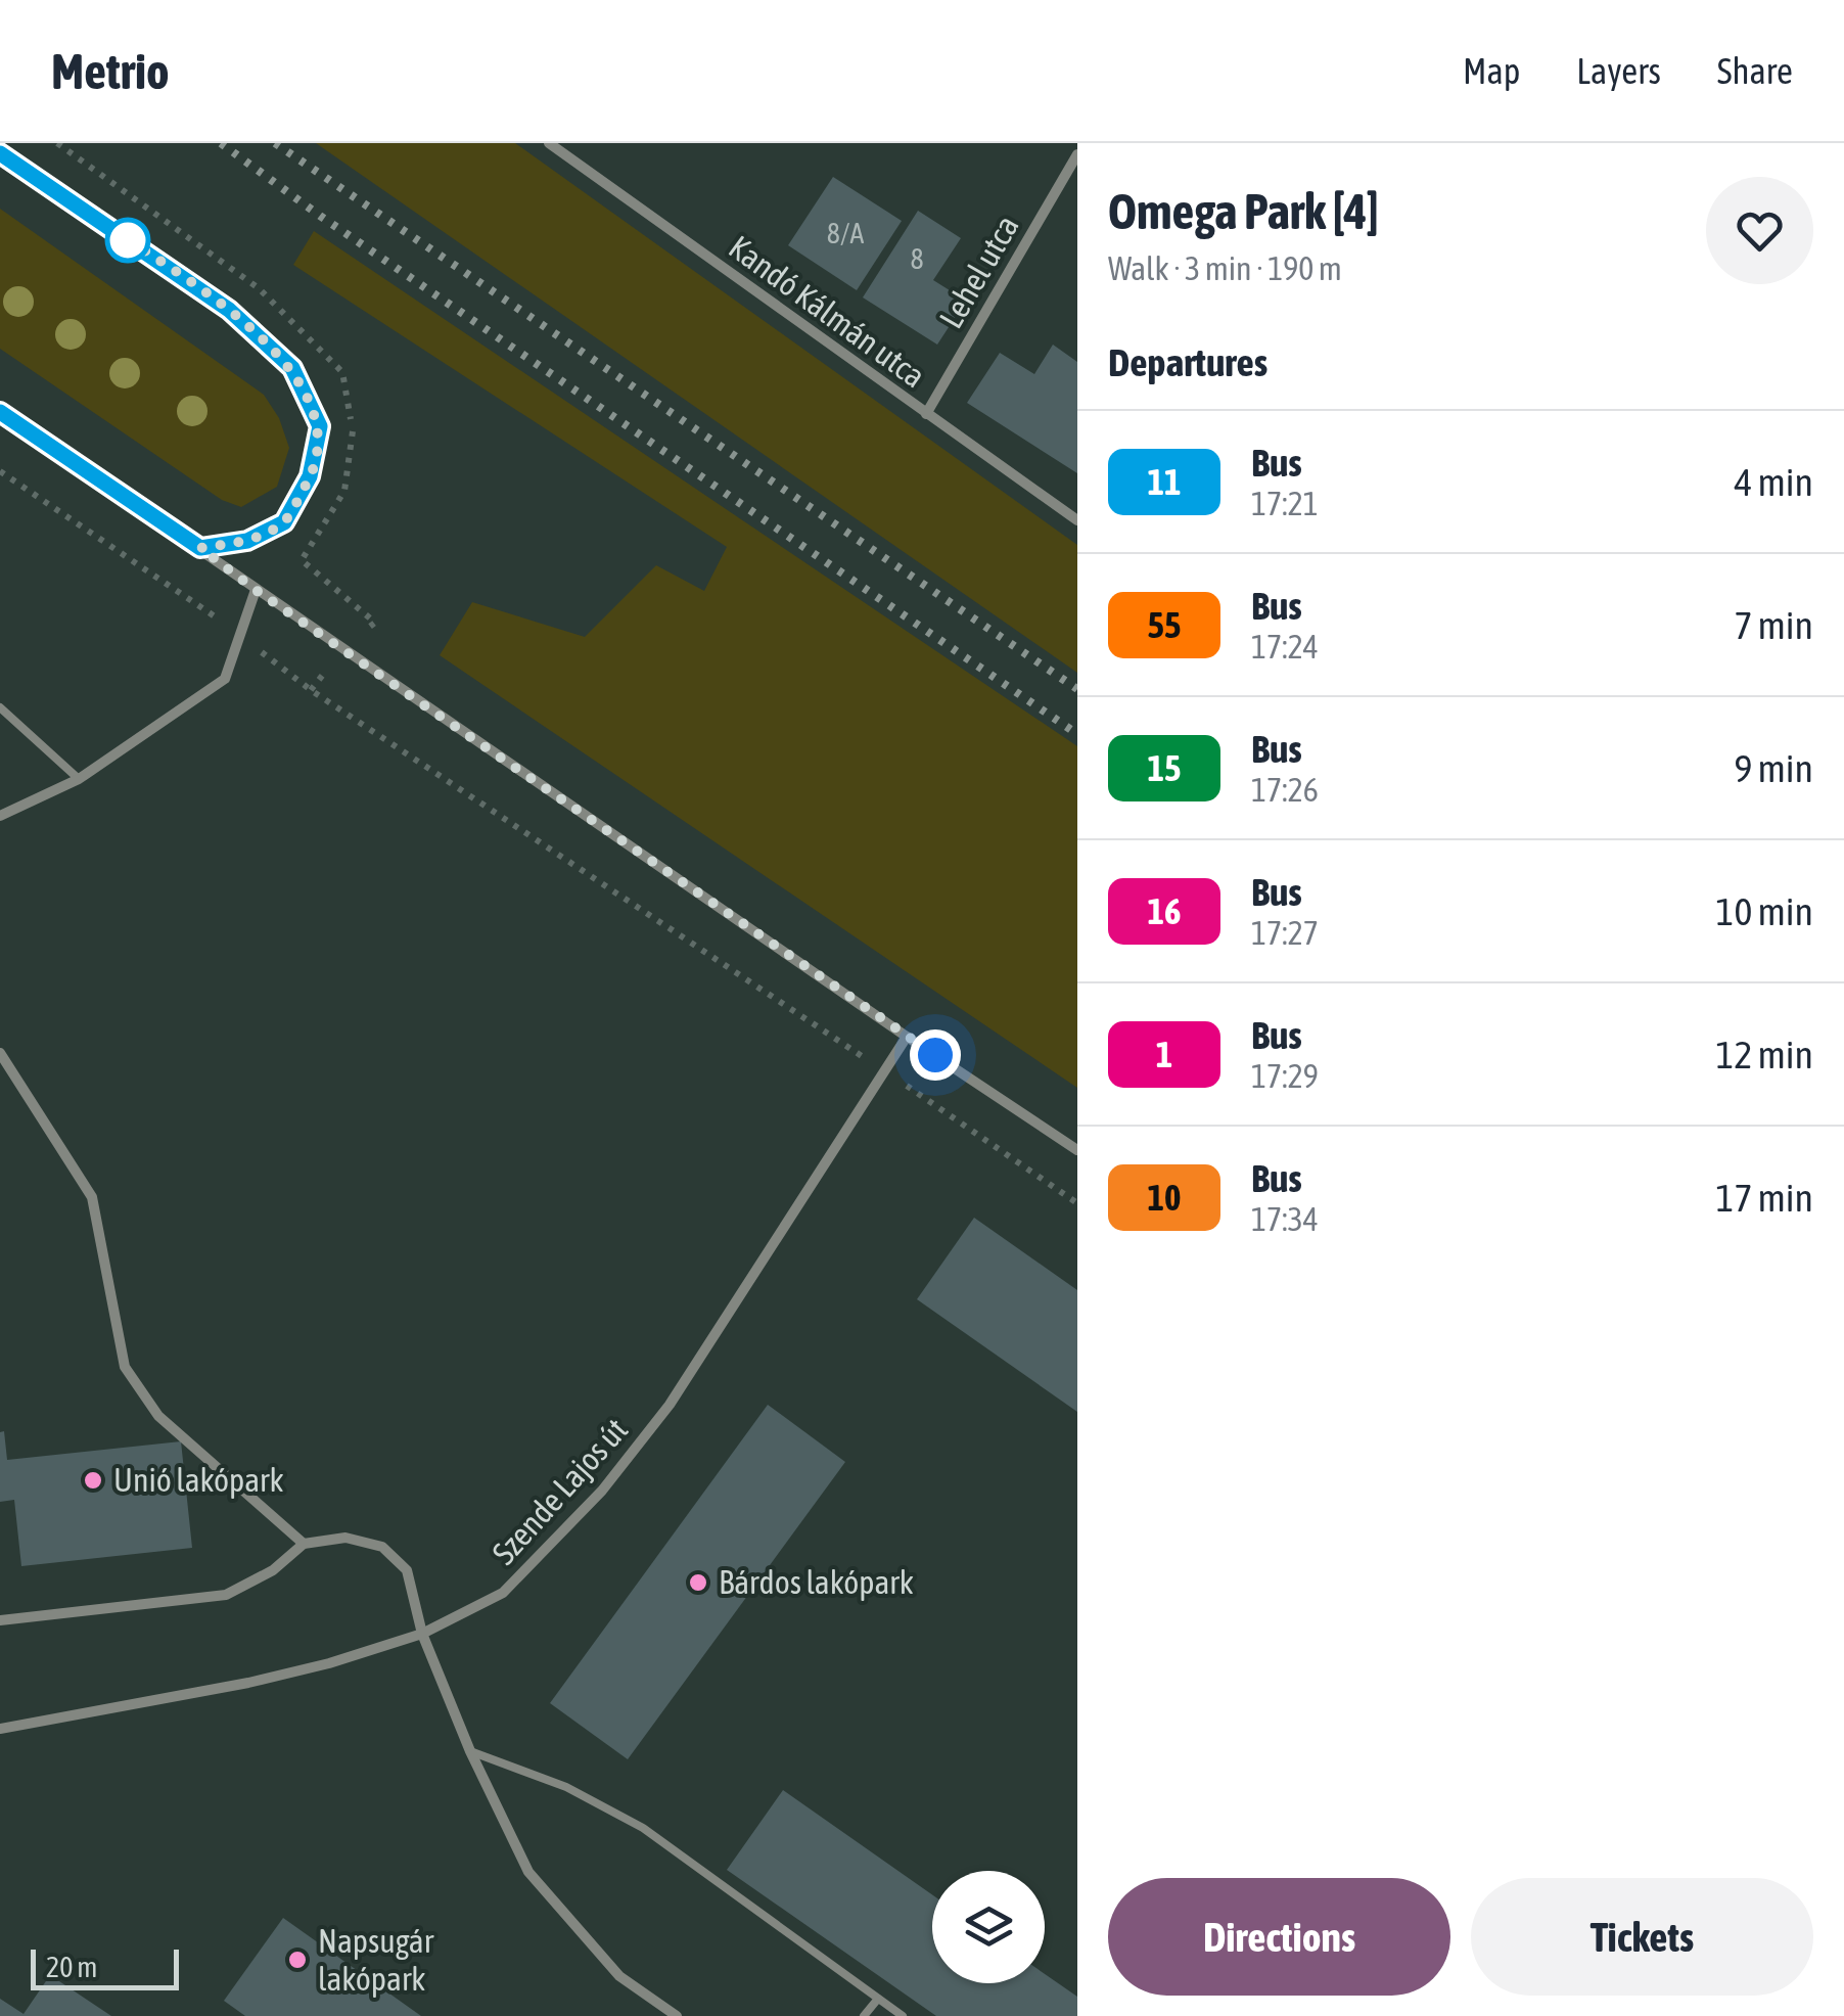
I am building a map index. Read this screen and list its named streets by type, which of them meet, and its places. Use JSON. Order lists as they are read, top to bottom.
{
  "streets": {
    "street": ["Lehel utca", "Kandó Kálmán utca", "Szende Lajos út"]
  },
  "crossings": [
    ["Lehel utca", "Kandó Kálmán utca"]
  ],
  "places": ["Unió lakópark", "Bárdos lakópark", "Napsugár lakópark"],
  "lines": ["bus line 11"],
  "house_numbers": ["8/A", "8"],
  "scale_bar": "20 m",
  "page": {
    "header": "Metrio",
    "nav": ["Map", "Layers", "Share"],
    "heading": [
      ["Omega Park [4]", "Walk · 3 min · 190 m"],
      "Departures"
    ],
    "list": [
      {
        "mark": "11",
        "name": "Bus",
        "note": "17:21",
        "value": "4 min"
      },
      {
        "mark": "55",
        "name": "Bus",
        "note": "17:24",
        "value": "7 min"
      },
      {
        "mark": "15",
        "name": "Bus",
        "note": "17:26",
        "value": "9 min"
      },
      {
        "mark": "16",
        "name": "Bus",
        "note": "17:27",
        "value": "10 min"
      },
      {
        "mark": "1",
        "name": "Bus",
        "note": "17:29",
        "value": "12 min"
      },
      {
        "mark": "10",
        "name": "Bus",
        "note": "17:34",
        "value": "17 min"
      }
    ],
    "buttons": ["Directions", "Tickets"],
    "scale": "20 m"
  }
}
